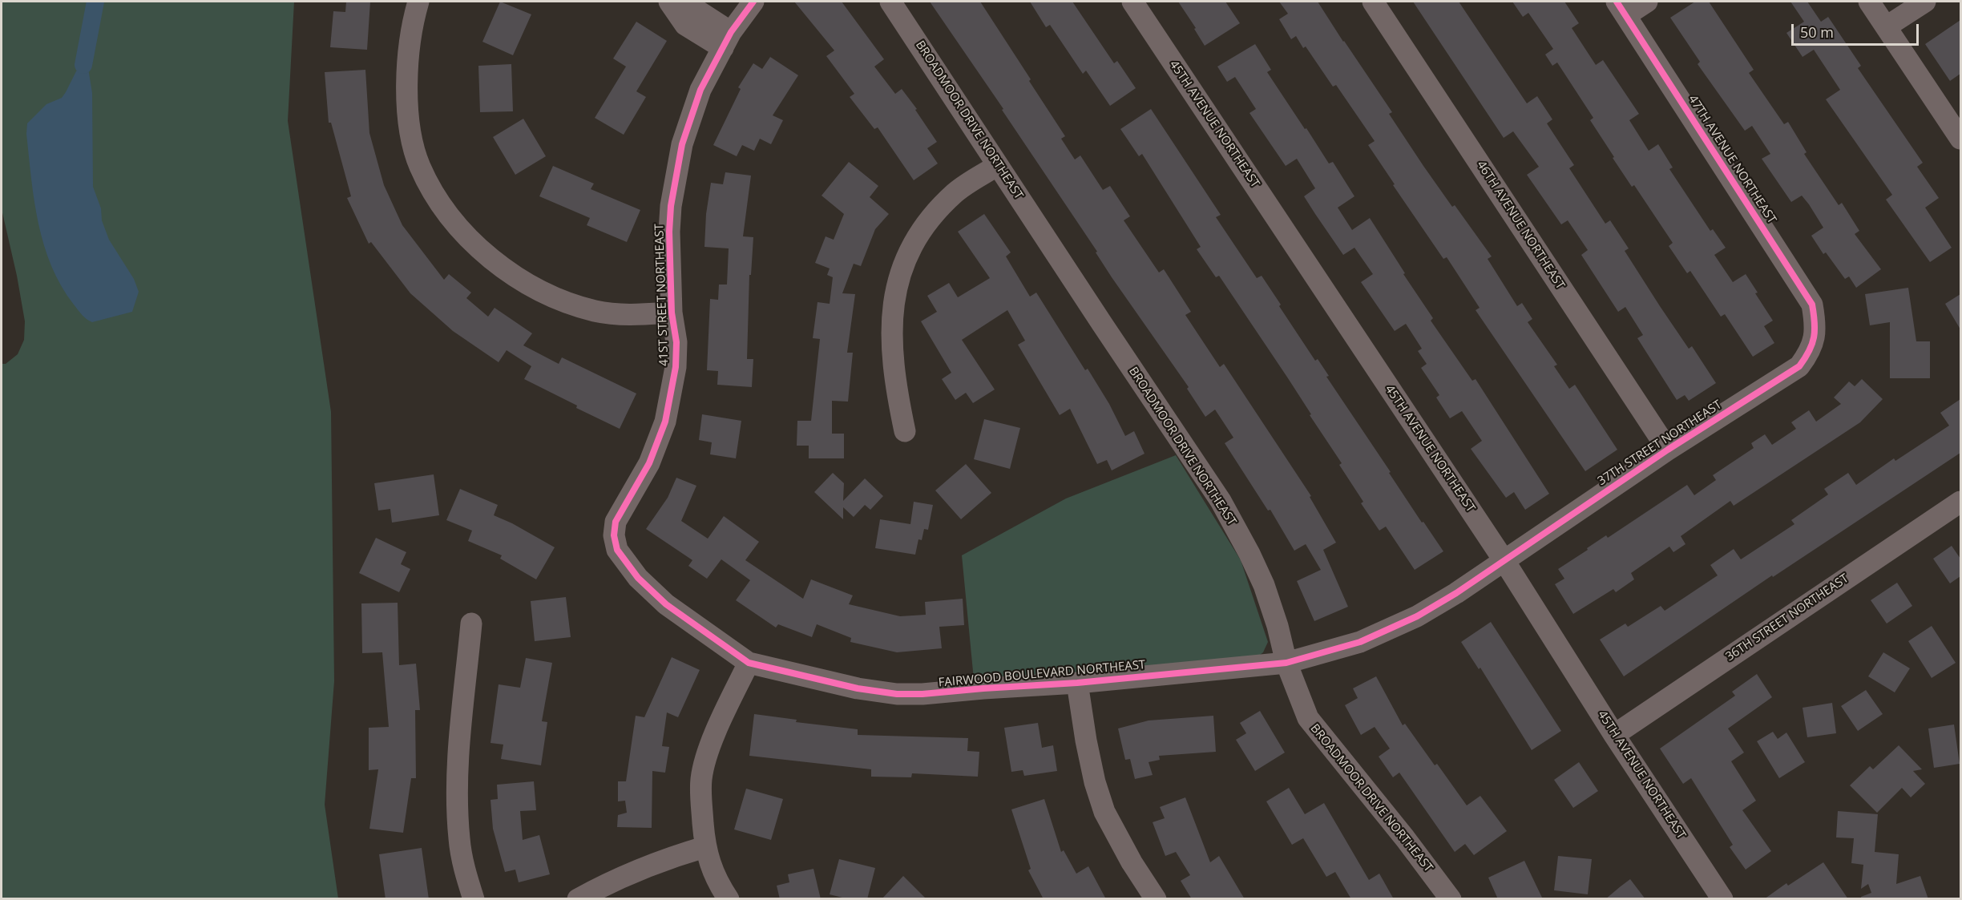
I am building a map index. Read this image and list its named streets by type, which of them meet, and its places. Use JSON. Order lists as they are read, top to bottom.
{
  "streets": {
    "street": [
      "BROADMOOR DRIVE NORTHEAST",
      "45TH AVENUE NORTHEAST",
      "47TH AVENUE NORTHEAST",
      "46TH AVENUE NORTHEAST",
      "41ST STREET NORTHEAST",
      "37TH STREET NORTHEAST",
      "36TH STREET NORTHEAST",
      "FAIRWOOD BOULEVARD NORTHEAST"
    ]
  },
  "crossings": [
    ["BROADMOOR DRIVE NORTHEAST", "FAIRWOOD BOULEVARD NORTHEAST"],
    ["45TH AVENUE NORTHEAST", "37TH STREET NORTHEAST"],
    ["45TH AVENUE NORTHEAST", "36TH STREET NORTHEAST"],
    ["45TH AVENUE NORTHEAST", "FAIRWOOD BOULEVARD NORTHEAST"],
    ["47TH AVENUE NORTHEAST", "37TH STREET NORTHEAST"],
    ["46TH AVENUE NORTHEAST", "37TH STREET NORTHEAST"],
    ["41ST STREET NORTHEAST", "FAIRWOOD BOULEVARD NORTHEAST"],
    ["37TH STREET NORTHEAST", "FAIRWOOD BOULEVARD NORTHEAST"]
  ],
  "scale_bar": "50 m"
}
